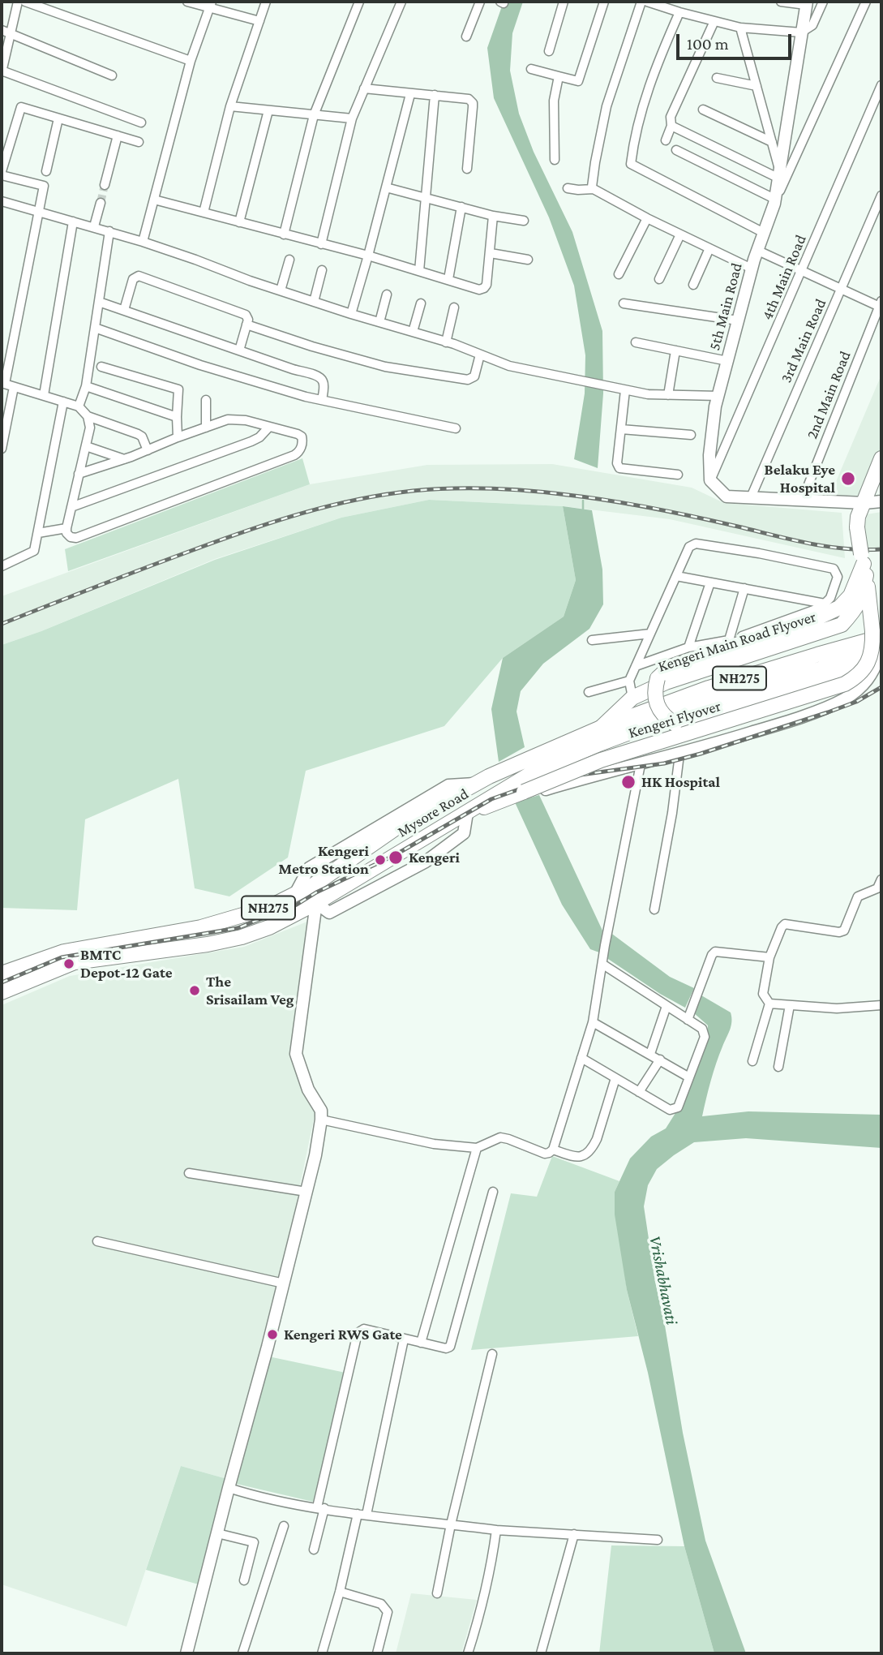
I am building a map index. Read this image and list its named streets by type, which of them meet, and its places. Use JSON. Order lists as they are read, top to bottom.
{
  "streets": {
    "main road": [
      "Kengeri Main Road Flyover",
      "NH275",
      "Kengeri Flyover",
      "Mysore Road"
    ],
    "street": [
      "4th Main Road",
      "5th Main Road",
      "3rd Main Road",
      "2nd Main Road"
    ]
  },
  "crossings": [
    ["4th Main Road", "5th Main Road"],
    ["Kengeri Main Road Flyover", "Kengeri Flyover"],
    ["Kengeri Main Road Flyover", "Mysore Road"],
    ["Kengeri Flyover", "Mysore Road"]
  ],
  "water": ["Vrishabhavati"],
  "places": [
    "Belaku Eye Hospital",
    "HK Hospital",
    "Kengeri",
    "Kengeri Metro Station",
    "BMTC Depot-12 Gate",
    "The Srisailam Veg",
    "Kengeri RWS Gate"
  ],
  "scale_bar": "100 m"
}
